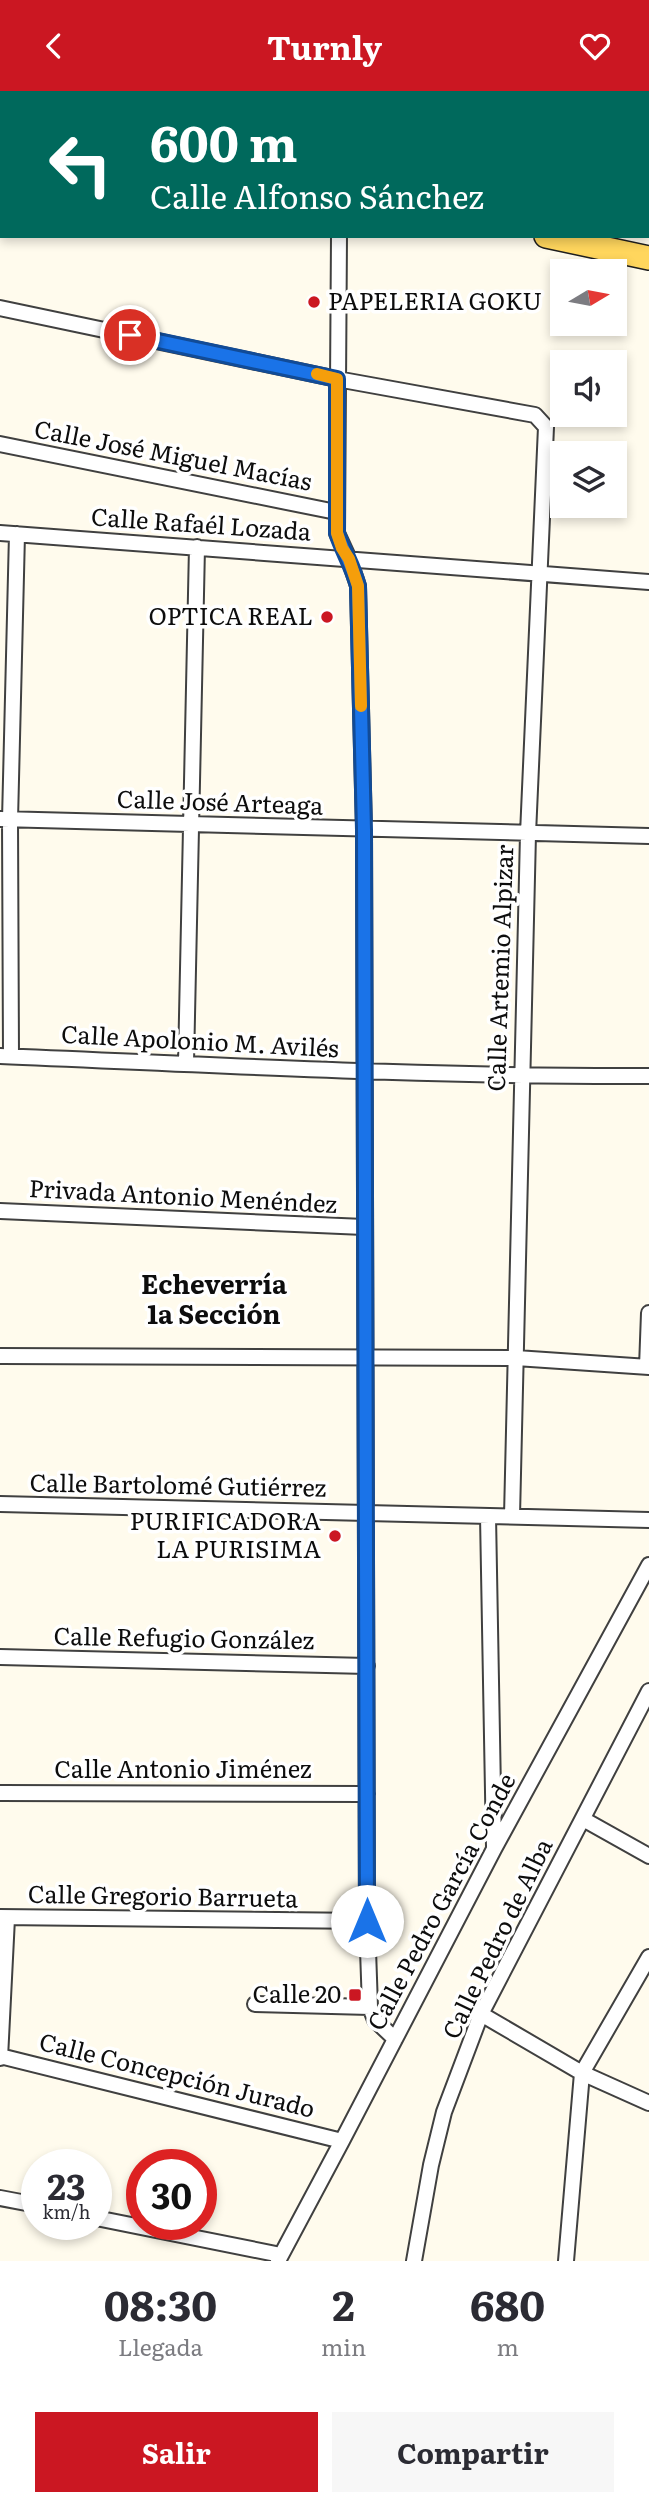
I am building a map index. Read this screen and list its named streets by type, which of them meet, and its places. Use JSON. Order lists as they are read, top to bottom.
{
  "streets": {
    "street": [
      "Calle José Miguel Macías",
      "Calle Rafaél Lozada",
      "Calle José Arteaga",
      "Calle Artemio Alpizar",
      "Calle Apolonio M. Avilés",
      "Privada Antonio Menéndez",
      "Calle Bartolomé Gutiérrez",
      "Calle Refugio González",
      "Calle Antonio Jiménez",
      "Calle Gregorio Barrueta",
      "Calle Pedro García Conde",
      "Calle Pedro de Alba",
      "Calle Concepción Jurado"
    ]
  },
  "crossings": [
    ["Calle Rafaél Lozada", "Calle Artemio Alpizar"],
    ["Calle José Arteaga", "Calle Artemio Alpizar"],
    ["Calle Artemio Alpizar", "Calle Apolonio M. Avilés"],
    ["Calle Artemio Alpizar", "Calle Bartolomé Gutiérrez"],
    ["Calle Pedro García Conde", "Calle Concepción Jurado"]
  ],
  "districts": ["Echeverría 1a Sección"],
  "places": {
    "other": ["PAPELERIA GOKU", "OPTICA REAL", "PURIFICADORA LA PURISIMA"],
    "transit": ["Calle 20"]
  },
  "north": "right",
  "page": {
    "header": "Turnly",
    "turn": ["600 m", "Calle Alfonso Sánchez"],
    "speed": "23 km/h",
    "limit": "30",
    "eta": [
      "08:30",
      "Llegada",
      "2",
      "min",
      "680",
      "m"
    ],
    "buttons": ["Salir", "Compartir"]
  }
}
